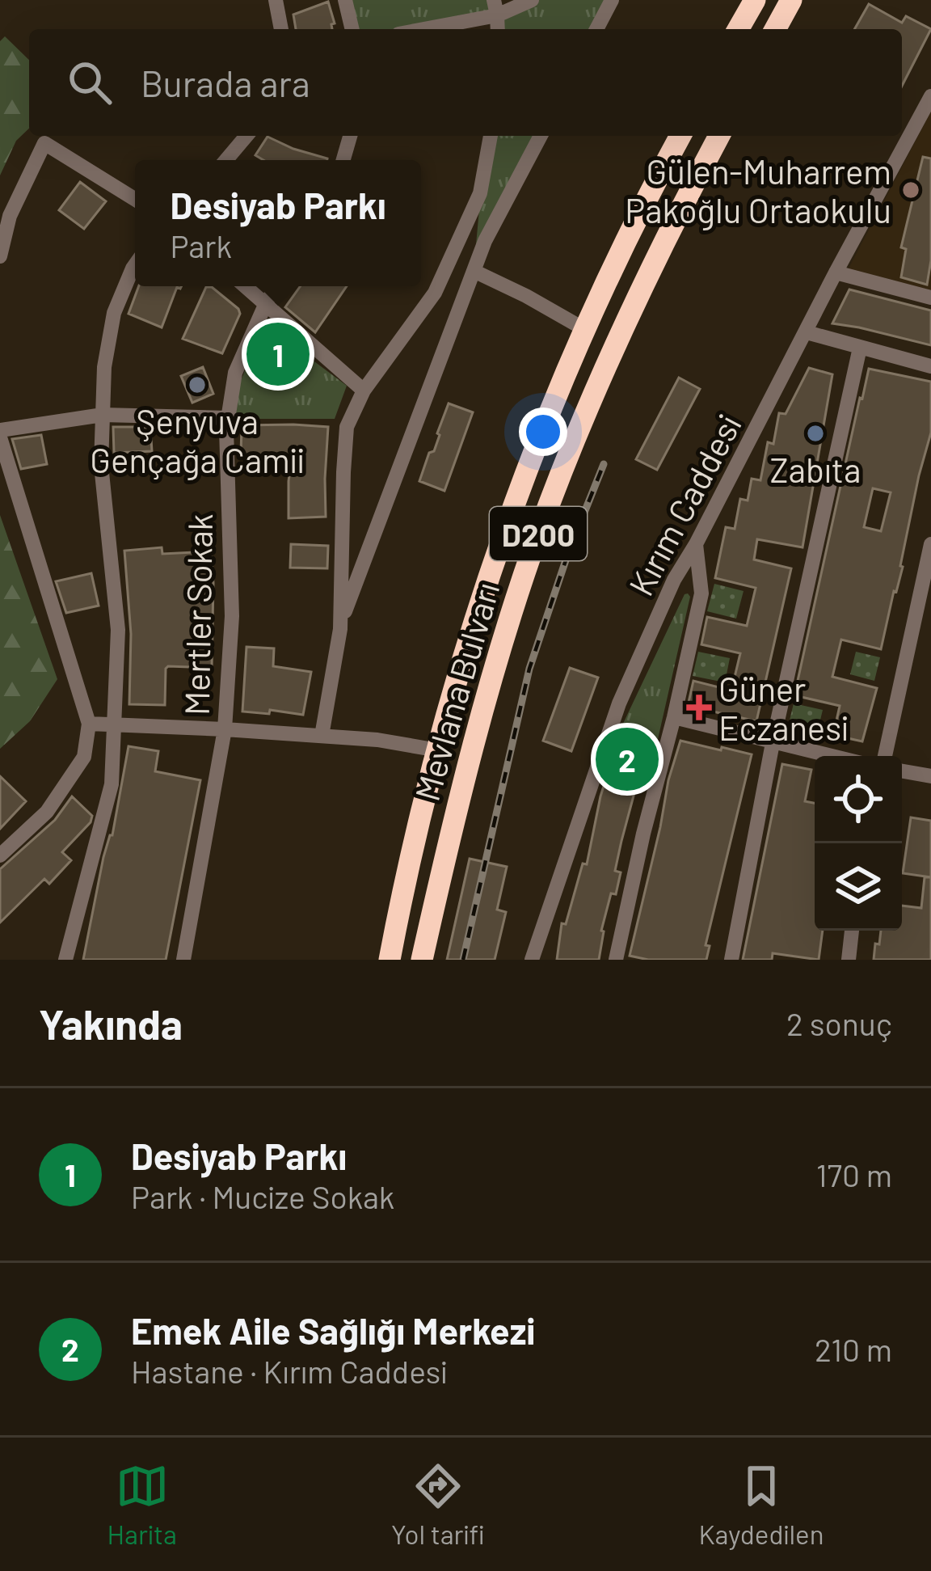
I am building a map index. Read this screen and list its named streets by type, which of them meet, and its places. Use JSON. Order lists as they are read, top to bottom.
{
  "streets": {
    "highway": ["D200", "Mevlana Bulvarı"],
    "street": ["Kırım Caddesi", "Mertler Sokak"]
  },
  "places": {
    "other": ["Gülen-Muharrem Pakoğlu Ortaokulu", "Şenyuva Gençağa Camii", "Zabıta"],
    "health": ["Güner Eczanesi"]
  },
  "page": {
    "search": "Burada ara",
    "popup": ["Desiyab Parkı", "Park"],
    "pins": ["1", "2"],
    "heading": ["Yakında", "2 sonuç"],
    "list": [
      {
        "mark": "1",
        "name": "Desiyab Parkı",
        "note": "Park · Mucize Sokak",
        "value": "170 m"
      },
      {
        "mark": "2",
        "name": "Emek Aile Sağlığı Merkezi",
        "note": "Hastane · Kırım Caddesi",
        "value": "210 m"
      }
    ],
    "nav": ["Harita", "Yol tarifi", "Kaydedilen"]
  }
}
